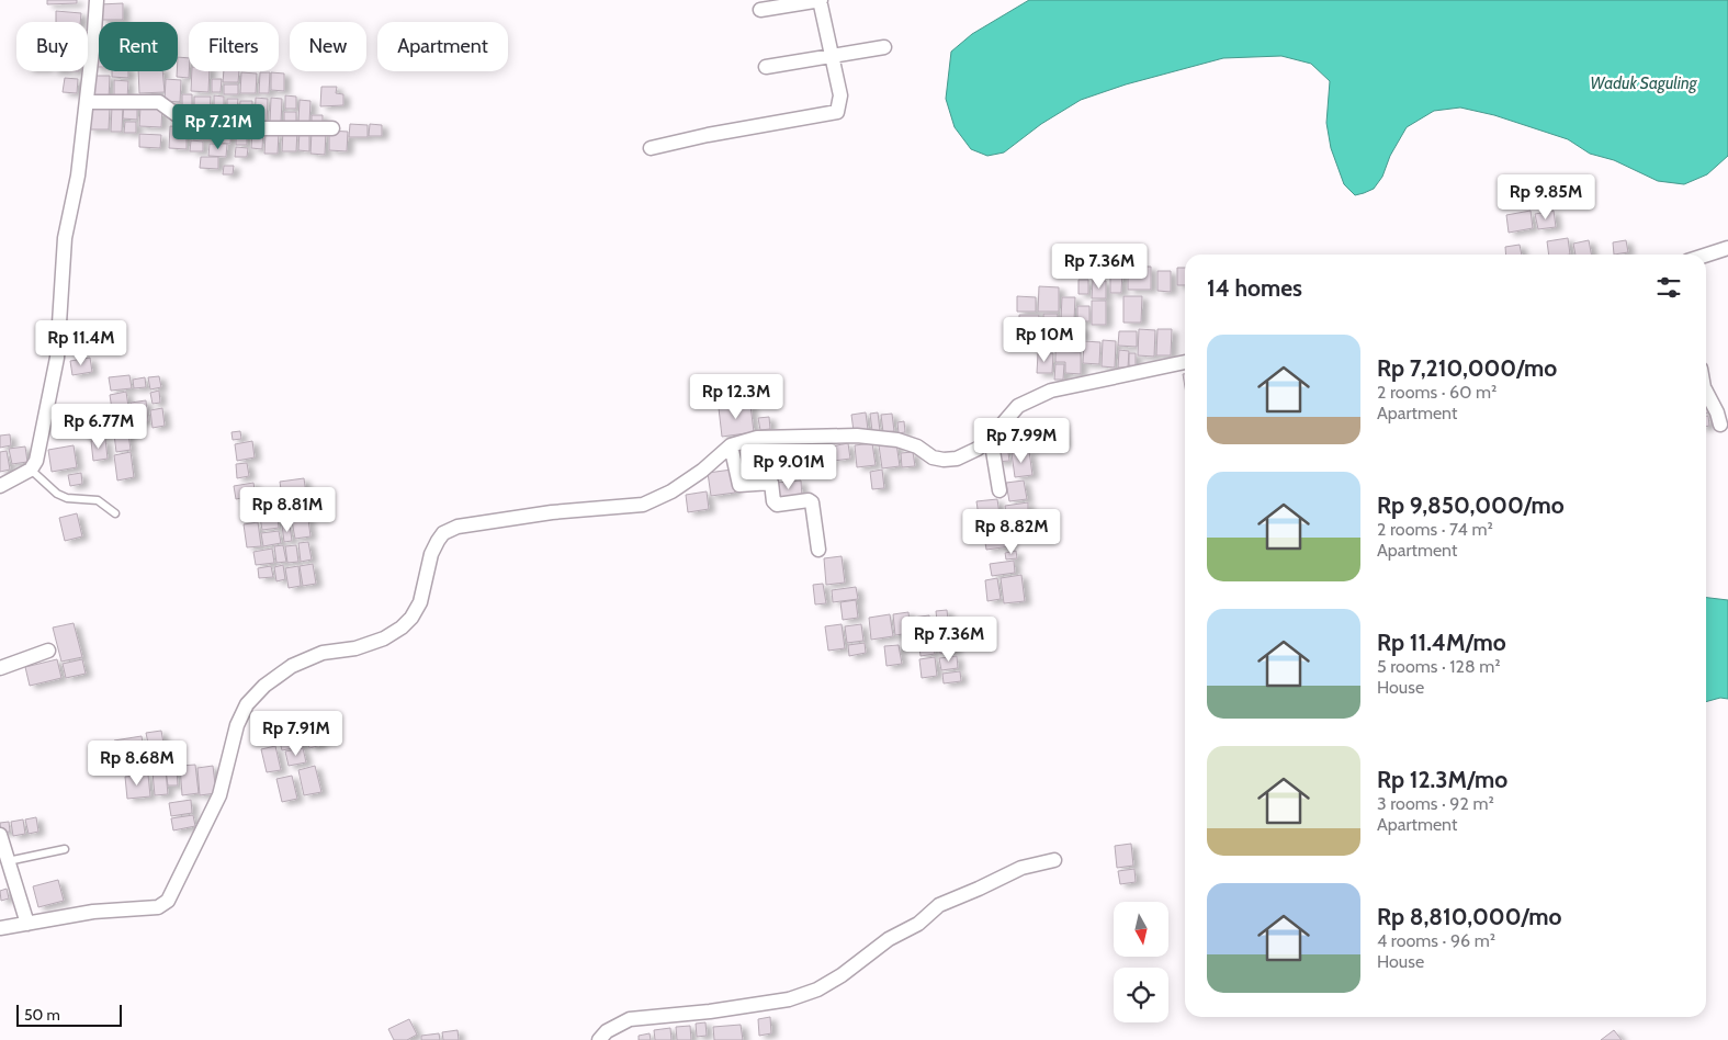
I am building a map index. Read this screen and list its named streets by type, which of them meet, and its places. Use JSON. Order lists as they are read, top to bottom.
{
  "water": ["Waduk Saguling"],
  "scale_bar": "50 m",
  "north": "bottom",
  "page": {
    "chip": [
      "Buy",
      "Rent",
      "Filters",
      "New",
      "Apartment"
    ],
    "price": [
      "Rp 7.21M",
      "Rp 9.85M",
      "Rp 7.36M",
      "Rp 10M",
      "Rp 11.4M",
      "Rp 12.3M",
      "Rp 6.77M",
      "Rp 7.99M",
      "Rp 9.01M",
      "Rp 8.81M",
      "Rp 8.82M",
      "Rp 7.36M",
      "Rp 7.91M",
      "Rp 8.68M"
    ],
    "heading": "14 homes",
    "list": [
      {
        "name": "Rp 7,210,000/mo",
        "note": "2 rooms · 60 m² · Apartment"
      },
      {
        "name": "Rp 9,850,000/mo",
        "note": "2 rooms · 74 m² · Apartment"
      },
      {
        "name": "Rp 11.4M/mo",
        "note": "5 rooms · 128 m² · House"
      },
      {
        "name": "Rp 12.3M/mo",
        "note": "3 rooms · 92 m² · Apartment"
      },
      {
        "name": "Rp 8,810,000/mo",
        "note": "4 rooms · 96 m² · House"
      }
    ],
    "scale": "50 m"
  }
}
